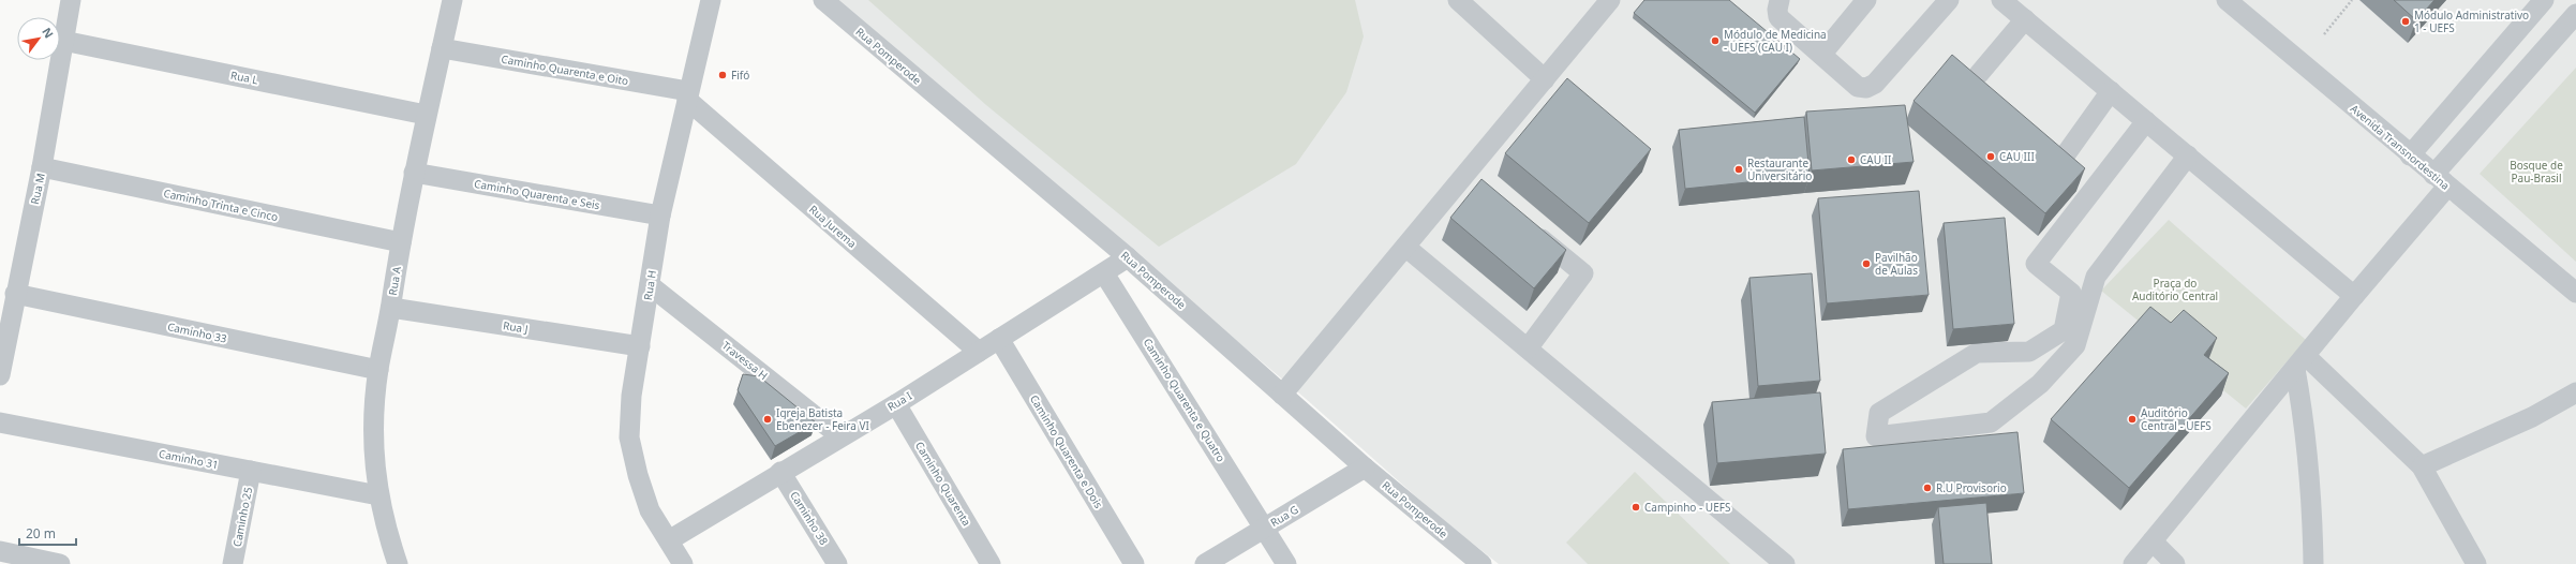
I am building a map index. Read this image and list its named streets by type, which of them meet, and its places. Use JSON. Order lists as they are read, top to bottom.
{
  "streets": {
    "street": [
      "Rua Pomperode",
      "Caminho Quarenta e Oito",
      "Rua L",
      "Avenida Transnordestina",
      "Rua M",
      "Caminho Quarenta e Seis",
      "Caminho Trinta e Cinco",
      "Rua Jurema",
      "Rua A",
      "Rua H",
      "Rua J",
      "Caminho 33",
      "Travessa H",
      "Caminho Quarenta e Quatro",
      "Rua I",
      "Caminho Quarenta e Dois",
      "Caminho 31",
      "Caminho Quarenta",
      "Rua G",
      "Caminho 25",
      "Caminho 38"
    ]
  },
  "crossings": [
    ["Rua Pomperode", "Rua I"],
    ["Rua Pomperode", "Rua G"],
    ["Caminho Quarenta e Oito", "Rua Jurema"],
    ["Caminho Quarenta e Oito", "Rua A"],
    ["Caminho Quarenta e Oito", "Rua H"],
    ["Rua L", "Rua M"],
    ["Rua L", "Rua A"],
    ["Rua M", "Caminho Trinta e Cinco"],
    ["Rua M", "Caminho 33"],
    ["Caminho Quarenta e Seis", "Rua A"],
    ["Caminho Quarenta e Seis", "Rua H"],
    ["Caminho Trinta e Cinco", "Rua A"],
    ["Rua Jurema", "Rua H"],
    ["Rua Jurema", "Rua I"],
    ["Rua A", "Rua J"],
    ["Rua A", "Caminho 33"],
    ["Rua A", "Caminho 31"],
    ["Rua H", "Rua J"],
    ["Rua H", "Travessa H"],
    ["Rua H", "Rua I"],
    ["Travessa H", "Rua I"],
    ["Caminho Quarenta e Quatro", "Rua I"],
    ["Caminho Quarenta e Quatro", "Rua G"],
    ["Rua I", "Caminho Quarenta e Dois"],
    ["Rua I", "Caminho Quarenta"],
    ["Rua I", "Caminho 38"],
    ["Caminho 31", "Caminho 25"]
  ],
  "parks": ["Bosque de Pau-Brasil", "Praça do Auditório Central"],
  "places": [
    "Módulo Administrativo 1 - UEFS",
    "Módulo de Medicina - UEFS (CAU I)",
    "Fifó",
    "CAU III",
    "CAU II",
    "Restaurante Universitário",
    "Pavilhão de Aulas",
    "Igreja Batista Ebenezer - Feira VI",
    "Auditório Central - UEFS",
    "R.U Provisorio",
    "Campinho - UEFS"
  ],
  "scale_bar": "20 m",
  "north": "top right"
}
